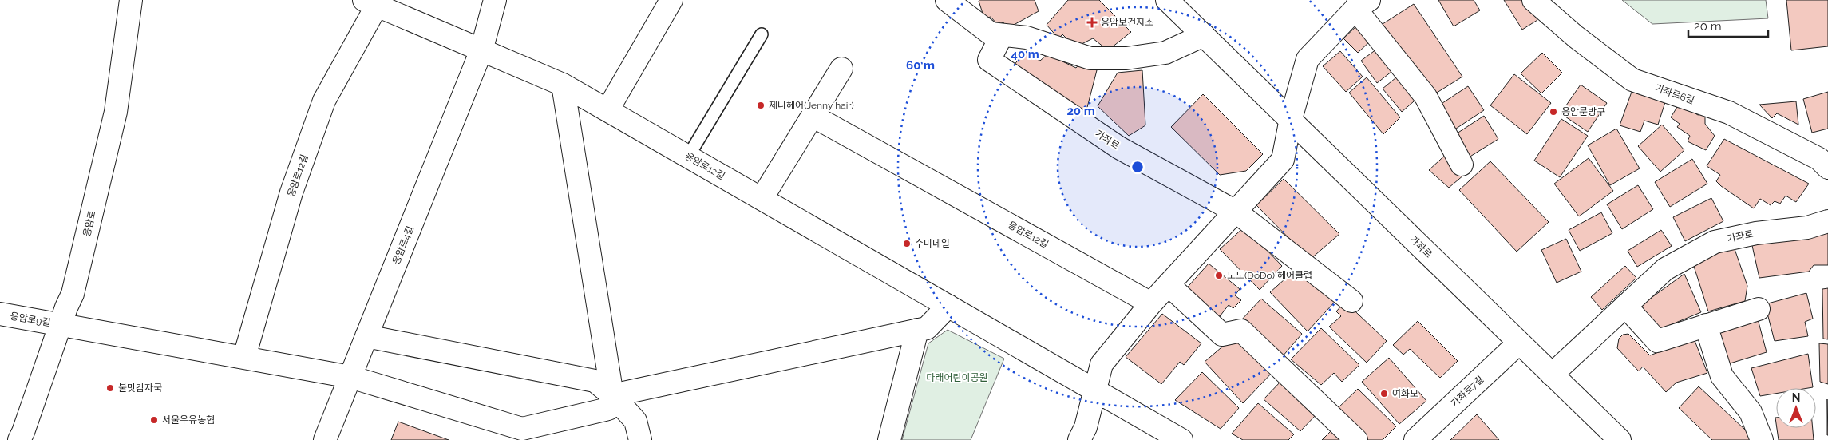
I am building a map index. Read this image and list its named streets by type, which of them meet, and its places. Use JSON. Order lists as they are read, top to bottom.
{
  "streets": {
    "street": [
      "가좌로6길",
      "가좌로",
      "응암로12길",
      "응암로",
      "응암로4길",
      "응암로9길",
      "가좌로7길"
    ]
  },
  "crossings": [
    ["가좌로", "가좌로7길"],
    ["응암로12길", "응암로4길"],
    ["응암로12길", "응암로9길"],
    ["응암로", "응암로9길"],
    ["응암로4길", "응암로9길"]
  ],
  "parks": ["다래어린이공원"],
  "places": {
    "health": ["응암보건지소"],
    "other": [
      "제니헤어(Jenny hair)",
      "응암문방구",
      "수미네일",
      "도도(DoDo) 헤어클럽",
      "불맛감자국",
      "여화모",
      "서울우유농협"
    ]
  },
  "scale_bar": "20 m",
  "north": "top",
  "rings": ["40 m", "60 m", "20 m"]
}
